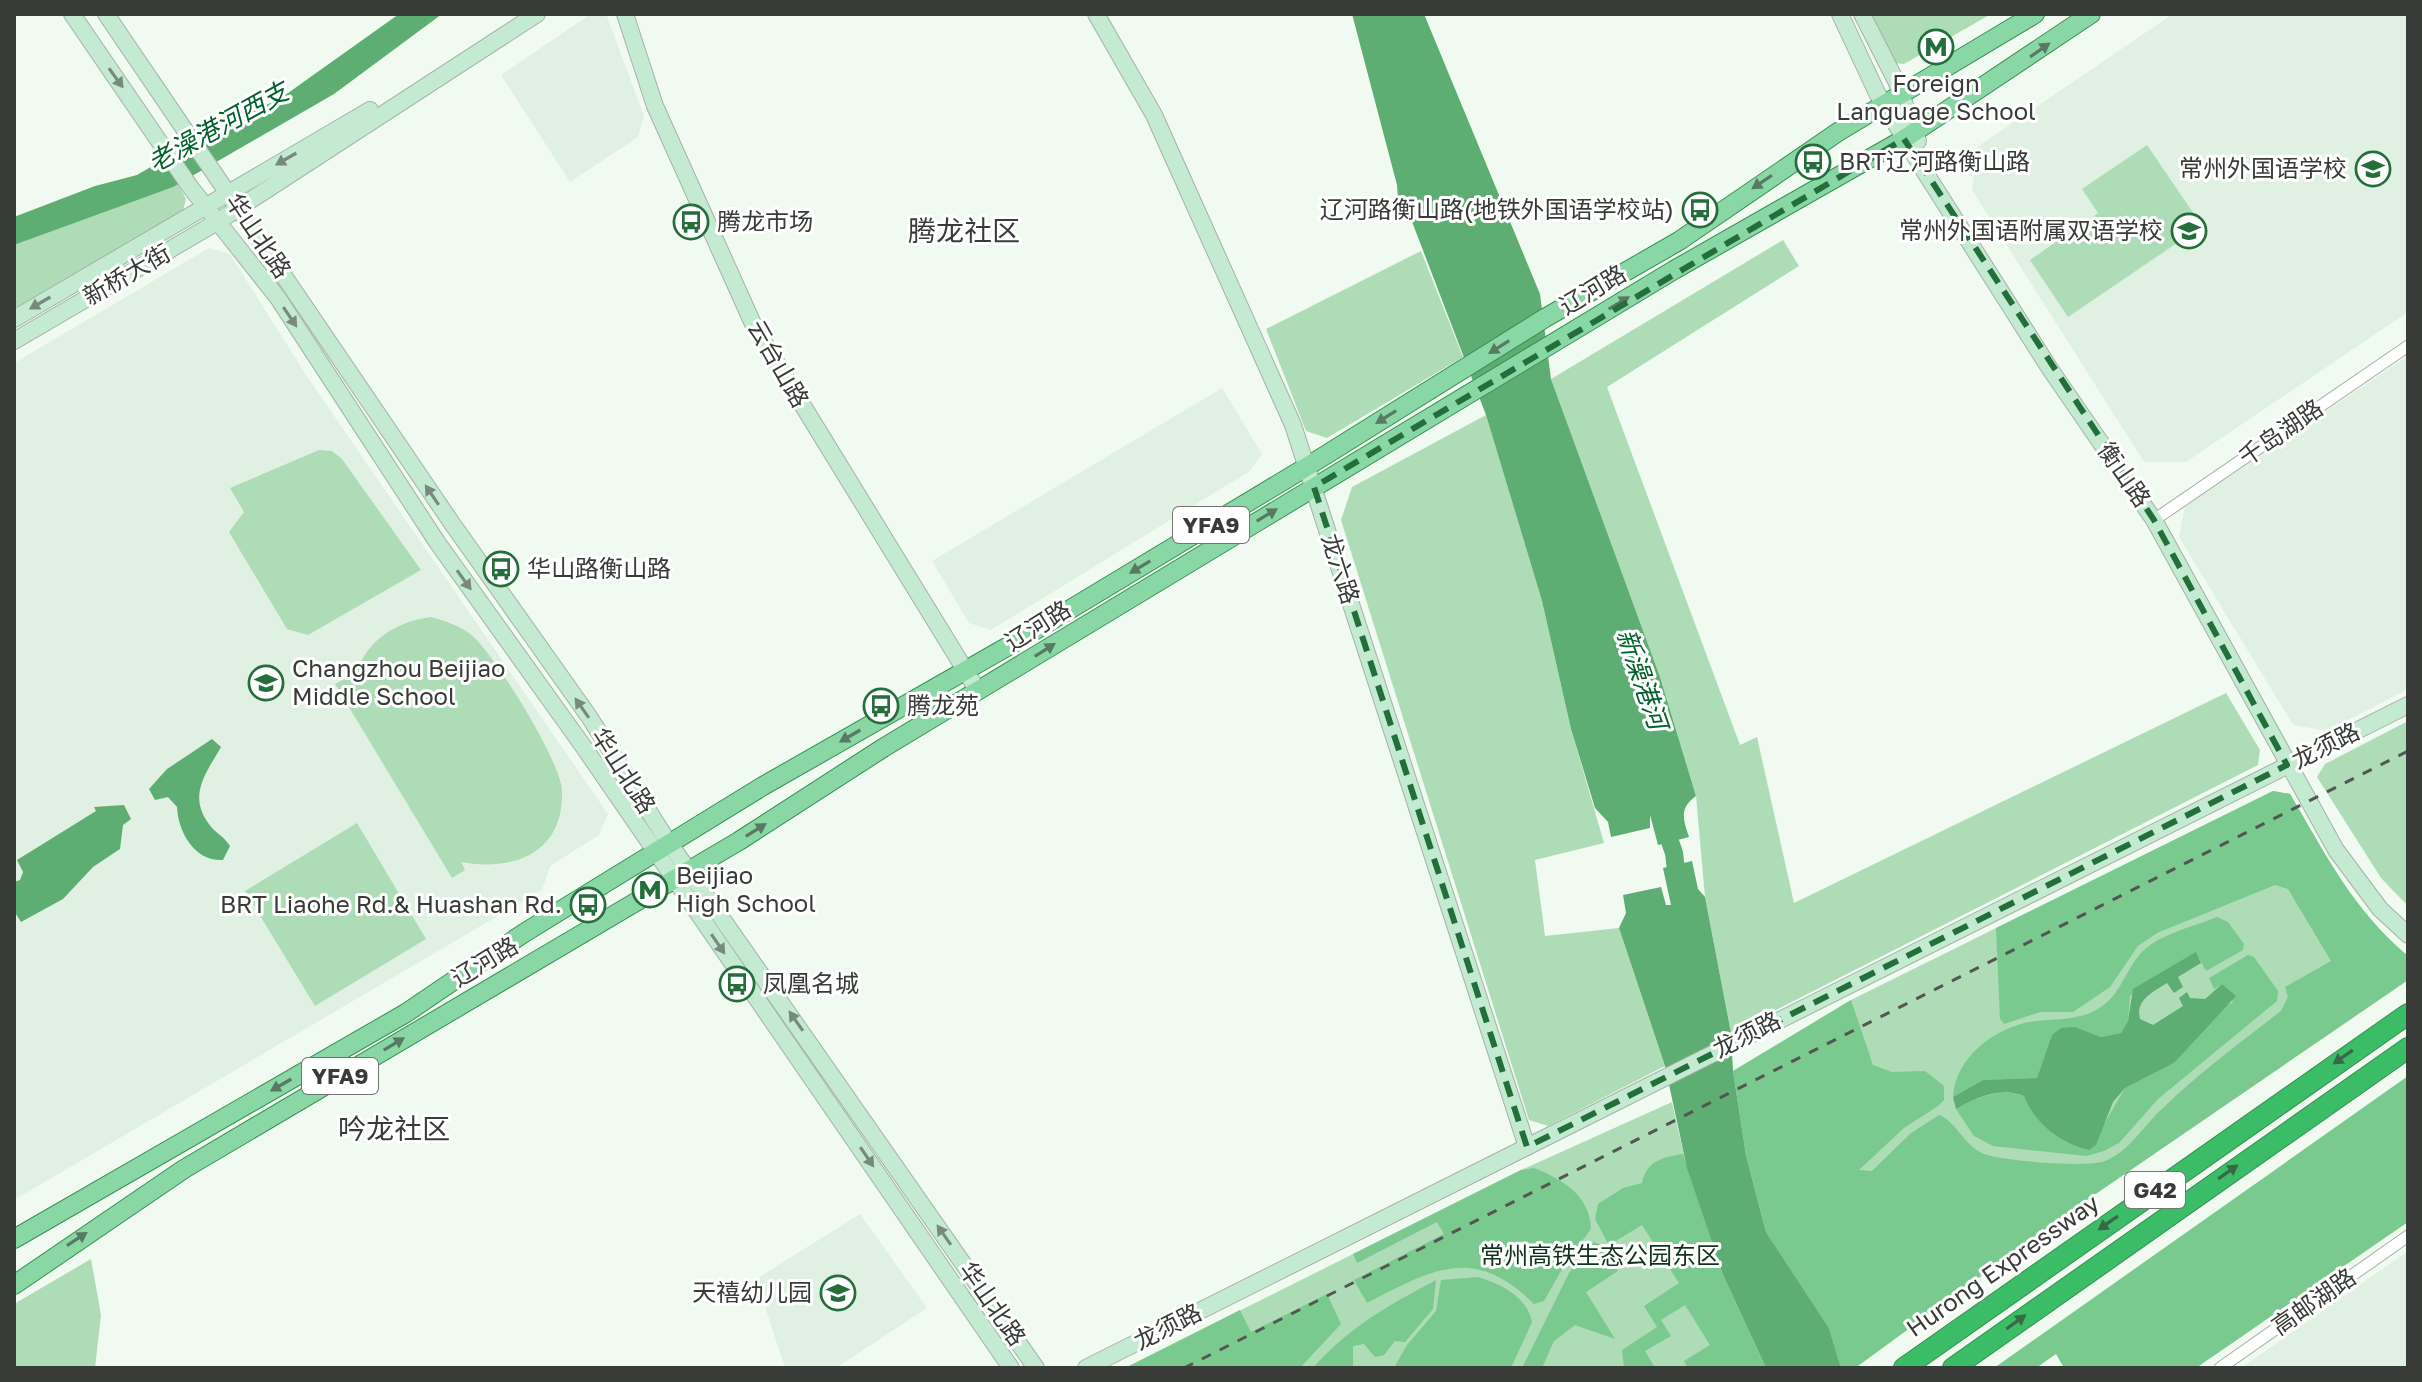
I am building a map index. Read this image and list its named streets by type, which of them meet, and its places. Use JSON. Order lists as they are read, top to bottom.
{
  "streets": {
    "highway": ["G42", "Hurong Expressway"],
    "main road": ["辽河路", "YFA9"],
    "street": [
      "华山北路",
      "新桥大街",
      "云台山路",
      "千岛湖路",
      "衡山路",
      "龙六路",
      "龙须路",
      "高邮湖路"
    ]
  },
  "crossings": [
    ["华山北路", "新桥大街"],
    ["华山北路", "辽河路"],
    ["辽河路", "云台山路"],
    ["辽河路", "衡山路"],
    ["辽河路", "龙六路"],
    ["千岛湖路", "衡山路"],
    ["衡山路", "龙须路"],
    ["龙六路", "龙须路"]
  ],
  "districts": ["腾龙社区", "吟龙社区"],
  "water": ["老澡港河西支", "新澡港河"],
  "parks": ["常州高铁生态公园东区"],
  "places": {
    "metro station": ["Foreign Language School", "Beijiao High School"],
    "bus stop": [
      "BRT辽河路衡山路",
      "辽河路衡山路(地铁外国语学校站)",
      "腾龙市场",
      "华山路衡山路",
      "腾龙苑",
      "BRT Liaohe Rd.& Huashan Rd.",
      "凤凰名城"
    ],
    "school or university": [
      "常州外国语学校",
      "常州外国语附属双语学校",
      "Changzhou Beijiao Middle School",
      "天禧幼儿园"
    ]
  }
}
